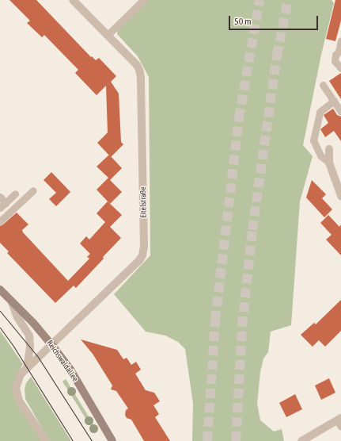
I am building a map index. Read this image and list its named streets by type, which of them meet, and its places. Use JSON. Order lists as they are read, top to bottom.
{
  "streets": {
    "main road": ["Reichswaldallee"],
    "street": ["Eitelstraße"]
  },
  "crossings": [
    ["Eitelstraße", "Reichswaldallee"]
  ],
  "scale_bar": "50 m"
}
